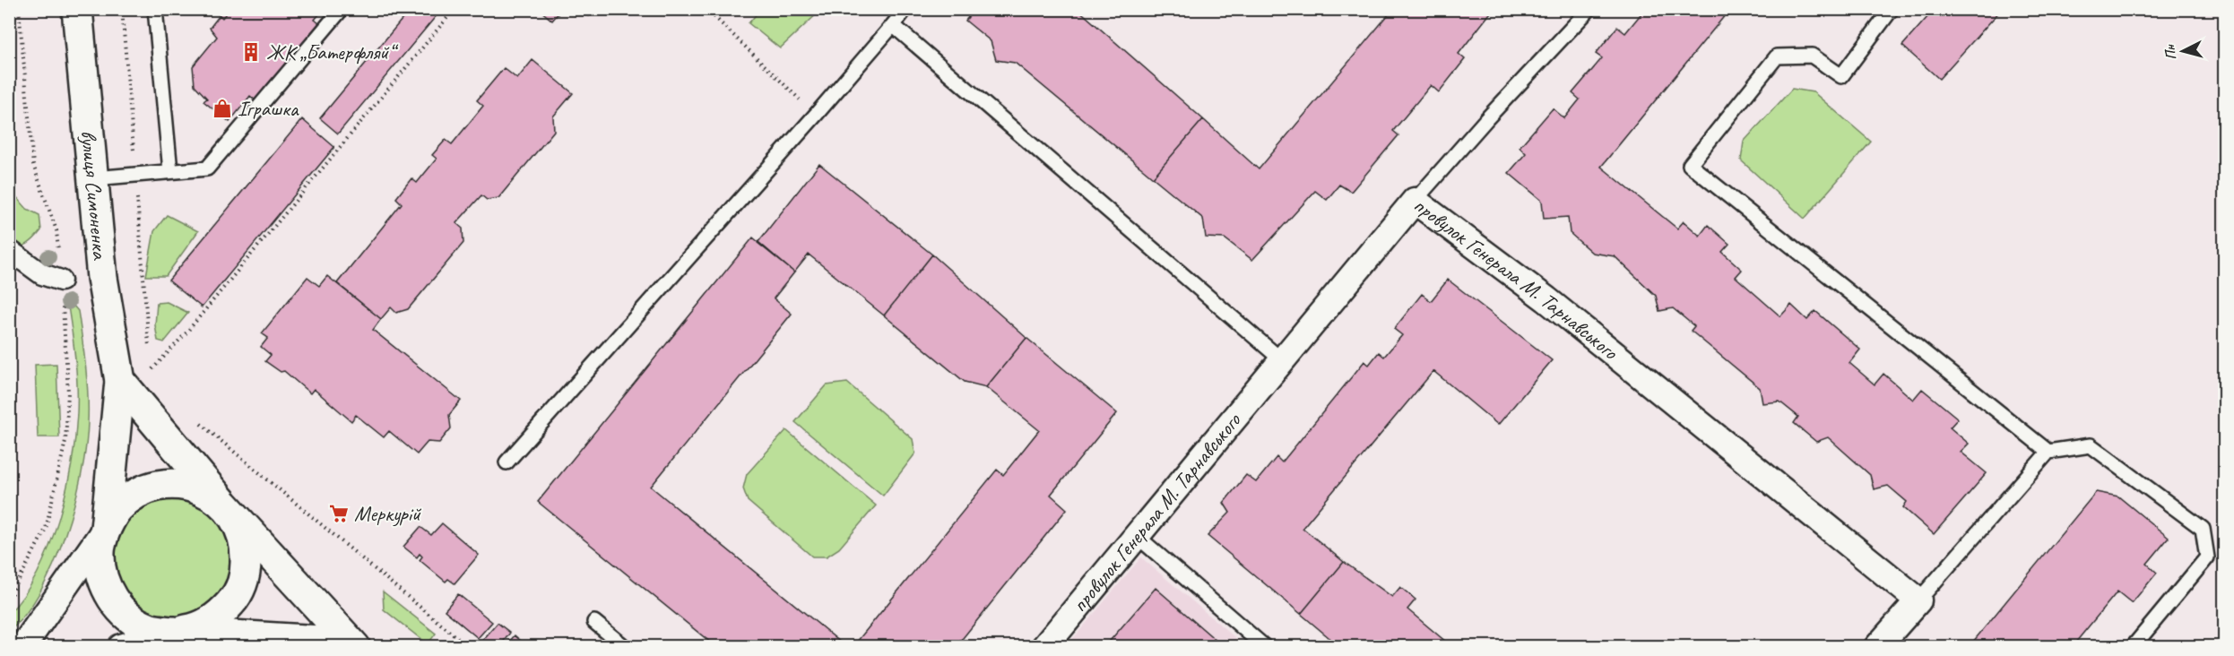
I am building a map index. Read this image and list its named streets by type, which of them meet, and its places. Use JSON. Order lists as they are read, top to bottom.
{
  "streets": {
    "main road": ["вулиця Симоненка"],
    "street": ["провулок Генерала М. Тарнавського"]
  },
  "places": {
    "building": ["ЖК „Батерфляй“"],
    "shop": ["Іграшка"],
    "supermarket": ["Меркурій"]
  },
  "north": "left"
}
